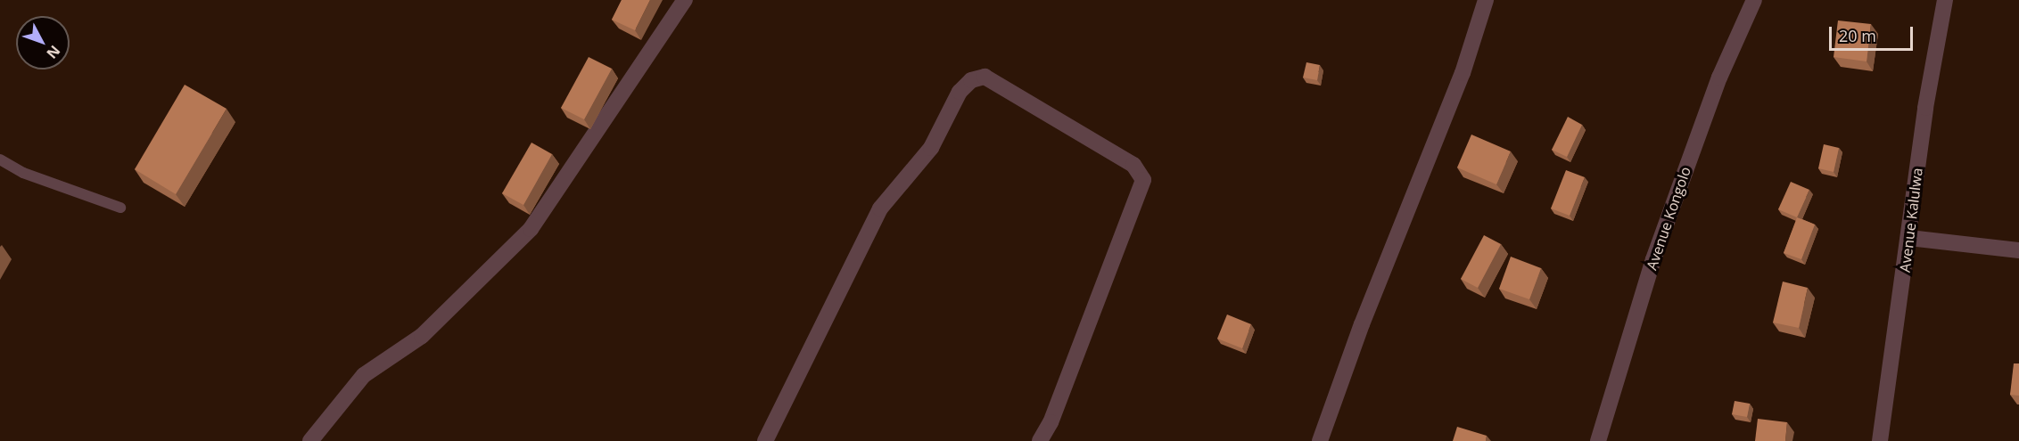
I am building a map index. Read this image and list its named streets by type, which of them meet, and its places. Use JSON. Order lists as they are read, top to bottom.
{
  "streets": {
    "street": ["Avenue Kongolo", "Avenue Kalulwa"]
  },
  "scale_bar": "20 m",
  "north": "bottom right"
}
